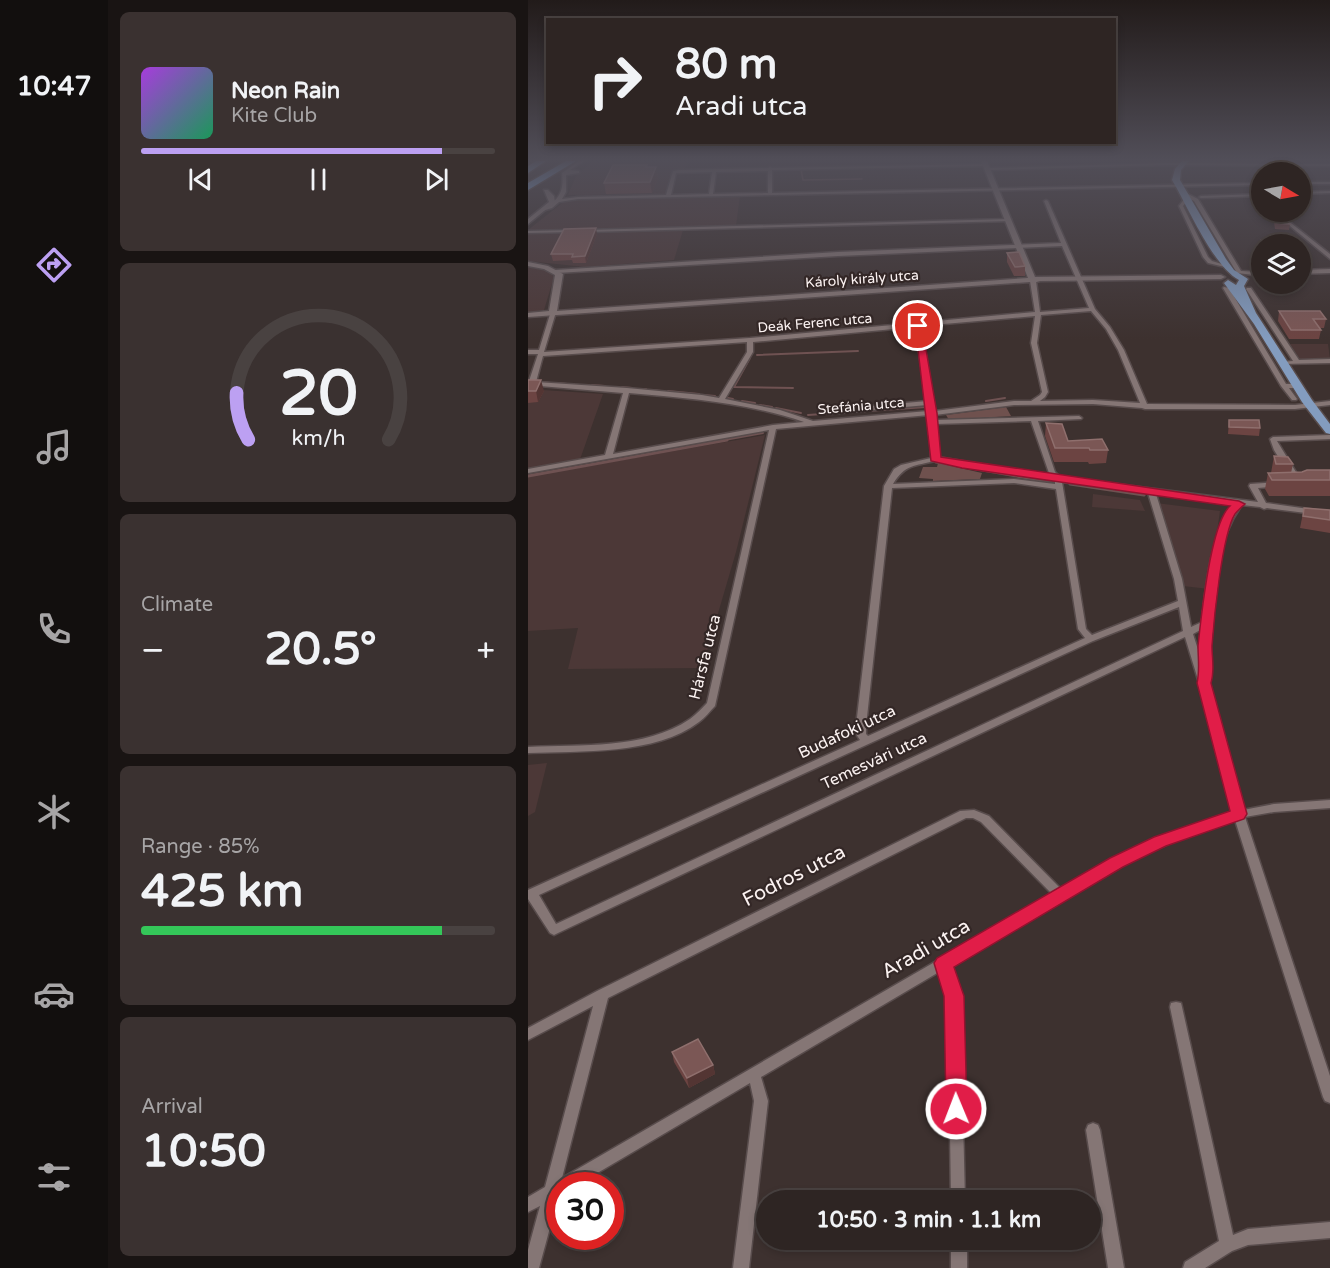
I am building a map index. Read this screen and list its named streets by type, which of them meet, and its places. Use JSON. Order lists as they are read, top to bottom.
{
  "streets": {
    "street": [
      "Károly király utca",
      "Deák Ferenc utca",
      "Stefánia utca",
      "Hársfa utca",
      "Budafoki utca",
      "Temesvári utca",
      "Fodros utca",
      "Aradi utca"
    ]
  },
  "crossings": [
    ["Stefánia utca", "Hársfa utca"],
    ["Budafoki utca", "Temesvári utca"],
    ["Fodros utca", "Aradi utca"]
  ],
  "north": "right",
  "page": {
    "tabs": "10:47",
    "turn": ["80 m", "Aradi utca"],
    "song": ["Neon Rain", "Kite Club"],
    "tile": [
      "Climate",
      ["Range · 85%", "425 km"],
      ["Arrival", "10:50"]
    ],
    "heat": ["−", "20.5°", "+"],
    "limit": "30",
    "trip": "10:50 · 3 min · 1.1 km",
    "gauge": ["20", "km/h"]
  }
}
